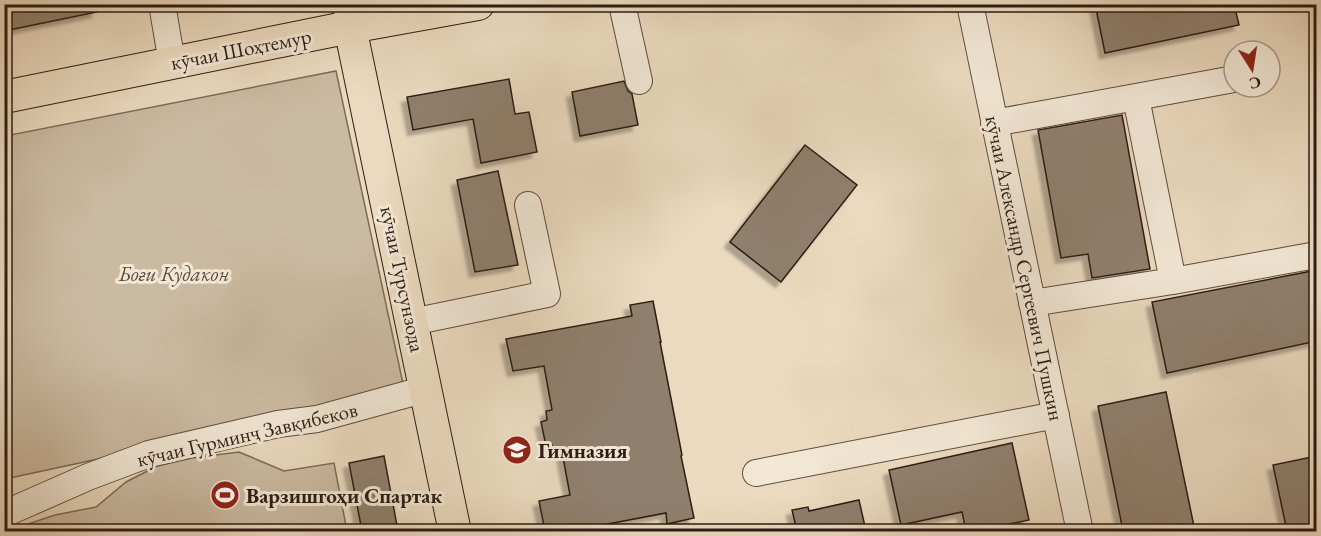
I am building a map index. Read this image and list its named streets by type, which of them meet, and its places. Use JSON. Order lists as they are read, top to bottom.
{
  "streets": {
    "main road": ["кӯчаи Шоҳтемур", "кӯчаи Турсунзода"],
    "street": ["кӯчаи Александр Сергеевич Пушкин", "кӯчаи Гурминҷ Завқибеков"]
  },
  "crossings": [
    ["кӯчаи Шоҳтемур", "кӯчаи Турсунзода"],
    ["кӯчаи Турсунзода", "кӯчаи Гурминҷ Завқибеков"]
  ],
  "parks": ["Боғи Кудакон"],
  "places": {
    "school or university": ["Гимназия"],
    "sports": ["Варзишгоҳи Спартак"]
  },
  "north": "bottom"
}
